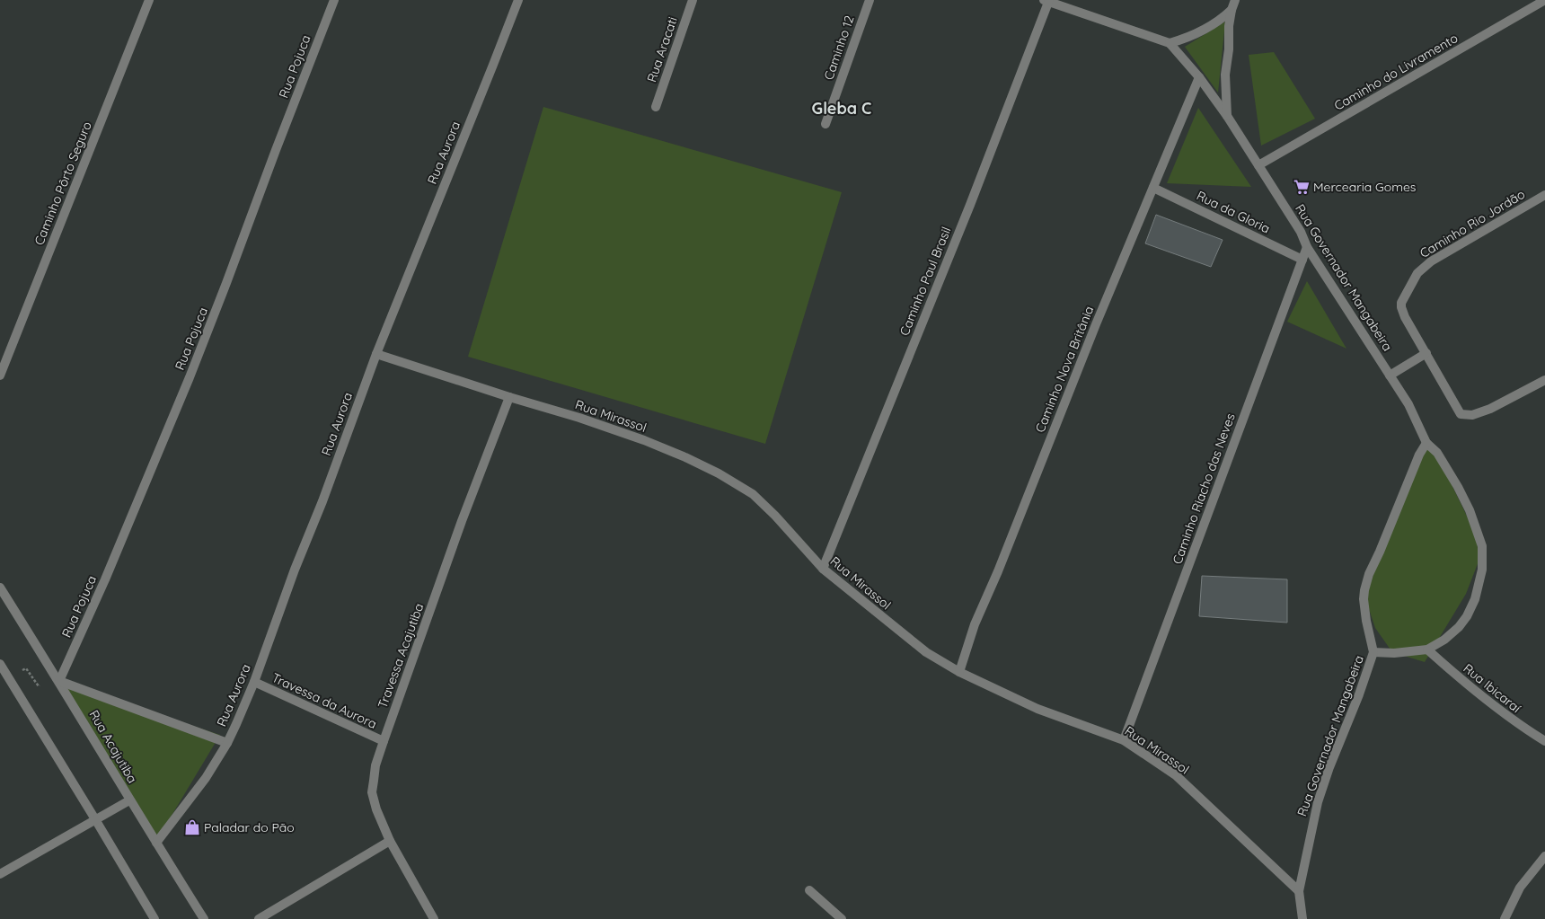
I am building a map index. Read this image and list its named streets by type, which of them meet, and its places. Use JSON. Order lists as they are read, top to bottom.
{
  "streets": {
    "street": [
      "Caminho 12",
      "Rua Aracati",
      "Rua Pojuca",
      "Caminho do Livramento",
      "Rua Aurora",
      "Caminho Pôrto Seguro",
      "Rua da Gloria",
      "Caminho Rio Jordão",
      "Rua Governador Mangabeira",
      "Caminho Paul Brasil",
      "Caminho Nova Britânia",
      "Rua Mirassol",
      "Caminho Riacho das Neves",
      "Travessa Acajutiba",
      "Rua Ibicaraí",
      "Travessa da Aurora",
      "Rua Acajutiba"
    ]
  },
  "crossings": [
    ["Rua Pojuca", "Rua Acajutiba"],
    ["Caminho do Livramento", "Rua Governador Mangabeira"],
    ["Rua Aurora", "Rua Mirassol"],
    ["Rua Aurora", "Travessa da Aurora"],
    ["Rua Aurora", "Rua Acajutiba"],
    ["Rua da Gloria", "Caminho Nova Britânia"],
    ["Rua da Gloria", "Caminho Riacho das Neves"],
    ["Rua Governador Mangabeira", "Caminho Nova Britânia"],
    ["Rua Governador Mangabeira", "Rua Mirassol"],
    ["Rua Governador Mangabeira", "Caminho Riacho das Neves"],
    ["Rua Governador Mangabeira", "Rua Ibicaraí"],
    ["Caminho Paul Brasil", "Rua Mirassol"],
    ["Caminho Nova Britânia", "Rua Mirassol"],
    ["Rua Mirassol", "Caminho Riacho das Neves"],
    ["Rua Mirassol", "Travessa Acajutiba"],
    ["Travessa Acajutiba", "Travessa da Aurora"]
  ],
  "districts": ["Gleba C"],
  "places": {
    "supermarket": ["Mercearia Gomes"],
    "shop": ["Paladar do Pão"]
  }
}
